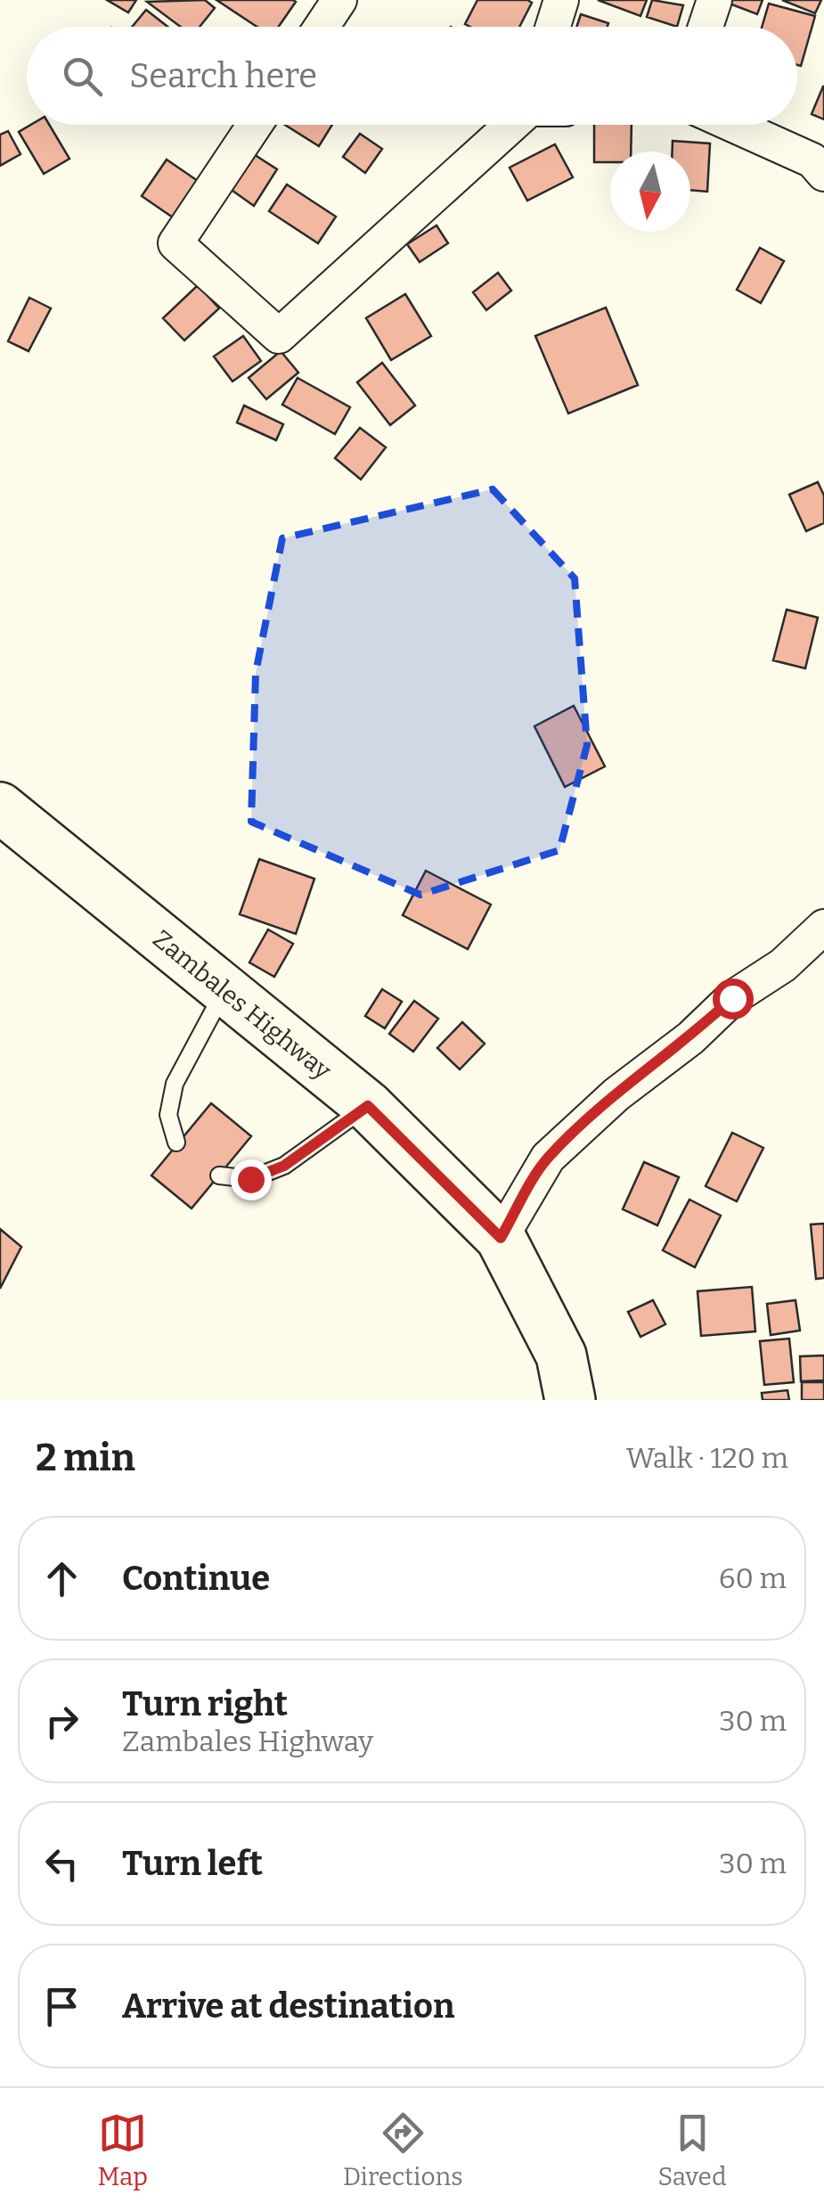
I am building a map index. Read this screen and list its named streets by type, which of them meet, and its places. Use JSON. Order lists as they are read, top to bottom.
{
  "streets": {
    "main road": ["Zambales Highway"]
  },
  "north": "bottom",
  "page": {
    "search": "Search here",
    "heading": ["2 min", "Walk · 120 m"],
    "list": [
      ["Continue", "60 m"],
      ["Turn right", "Zambales Highway", "30 m"],
      ["Turn left", "30 m"],
      "Arrive at destination"
    ],
    "nav": ["Map", "Directions", "Saved"]
  }
}
